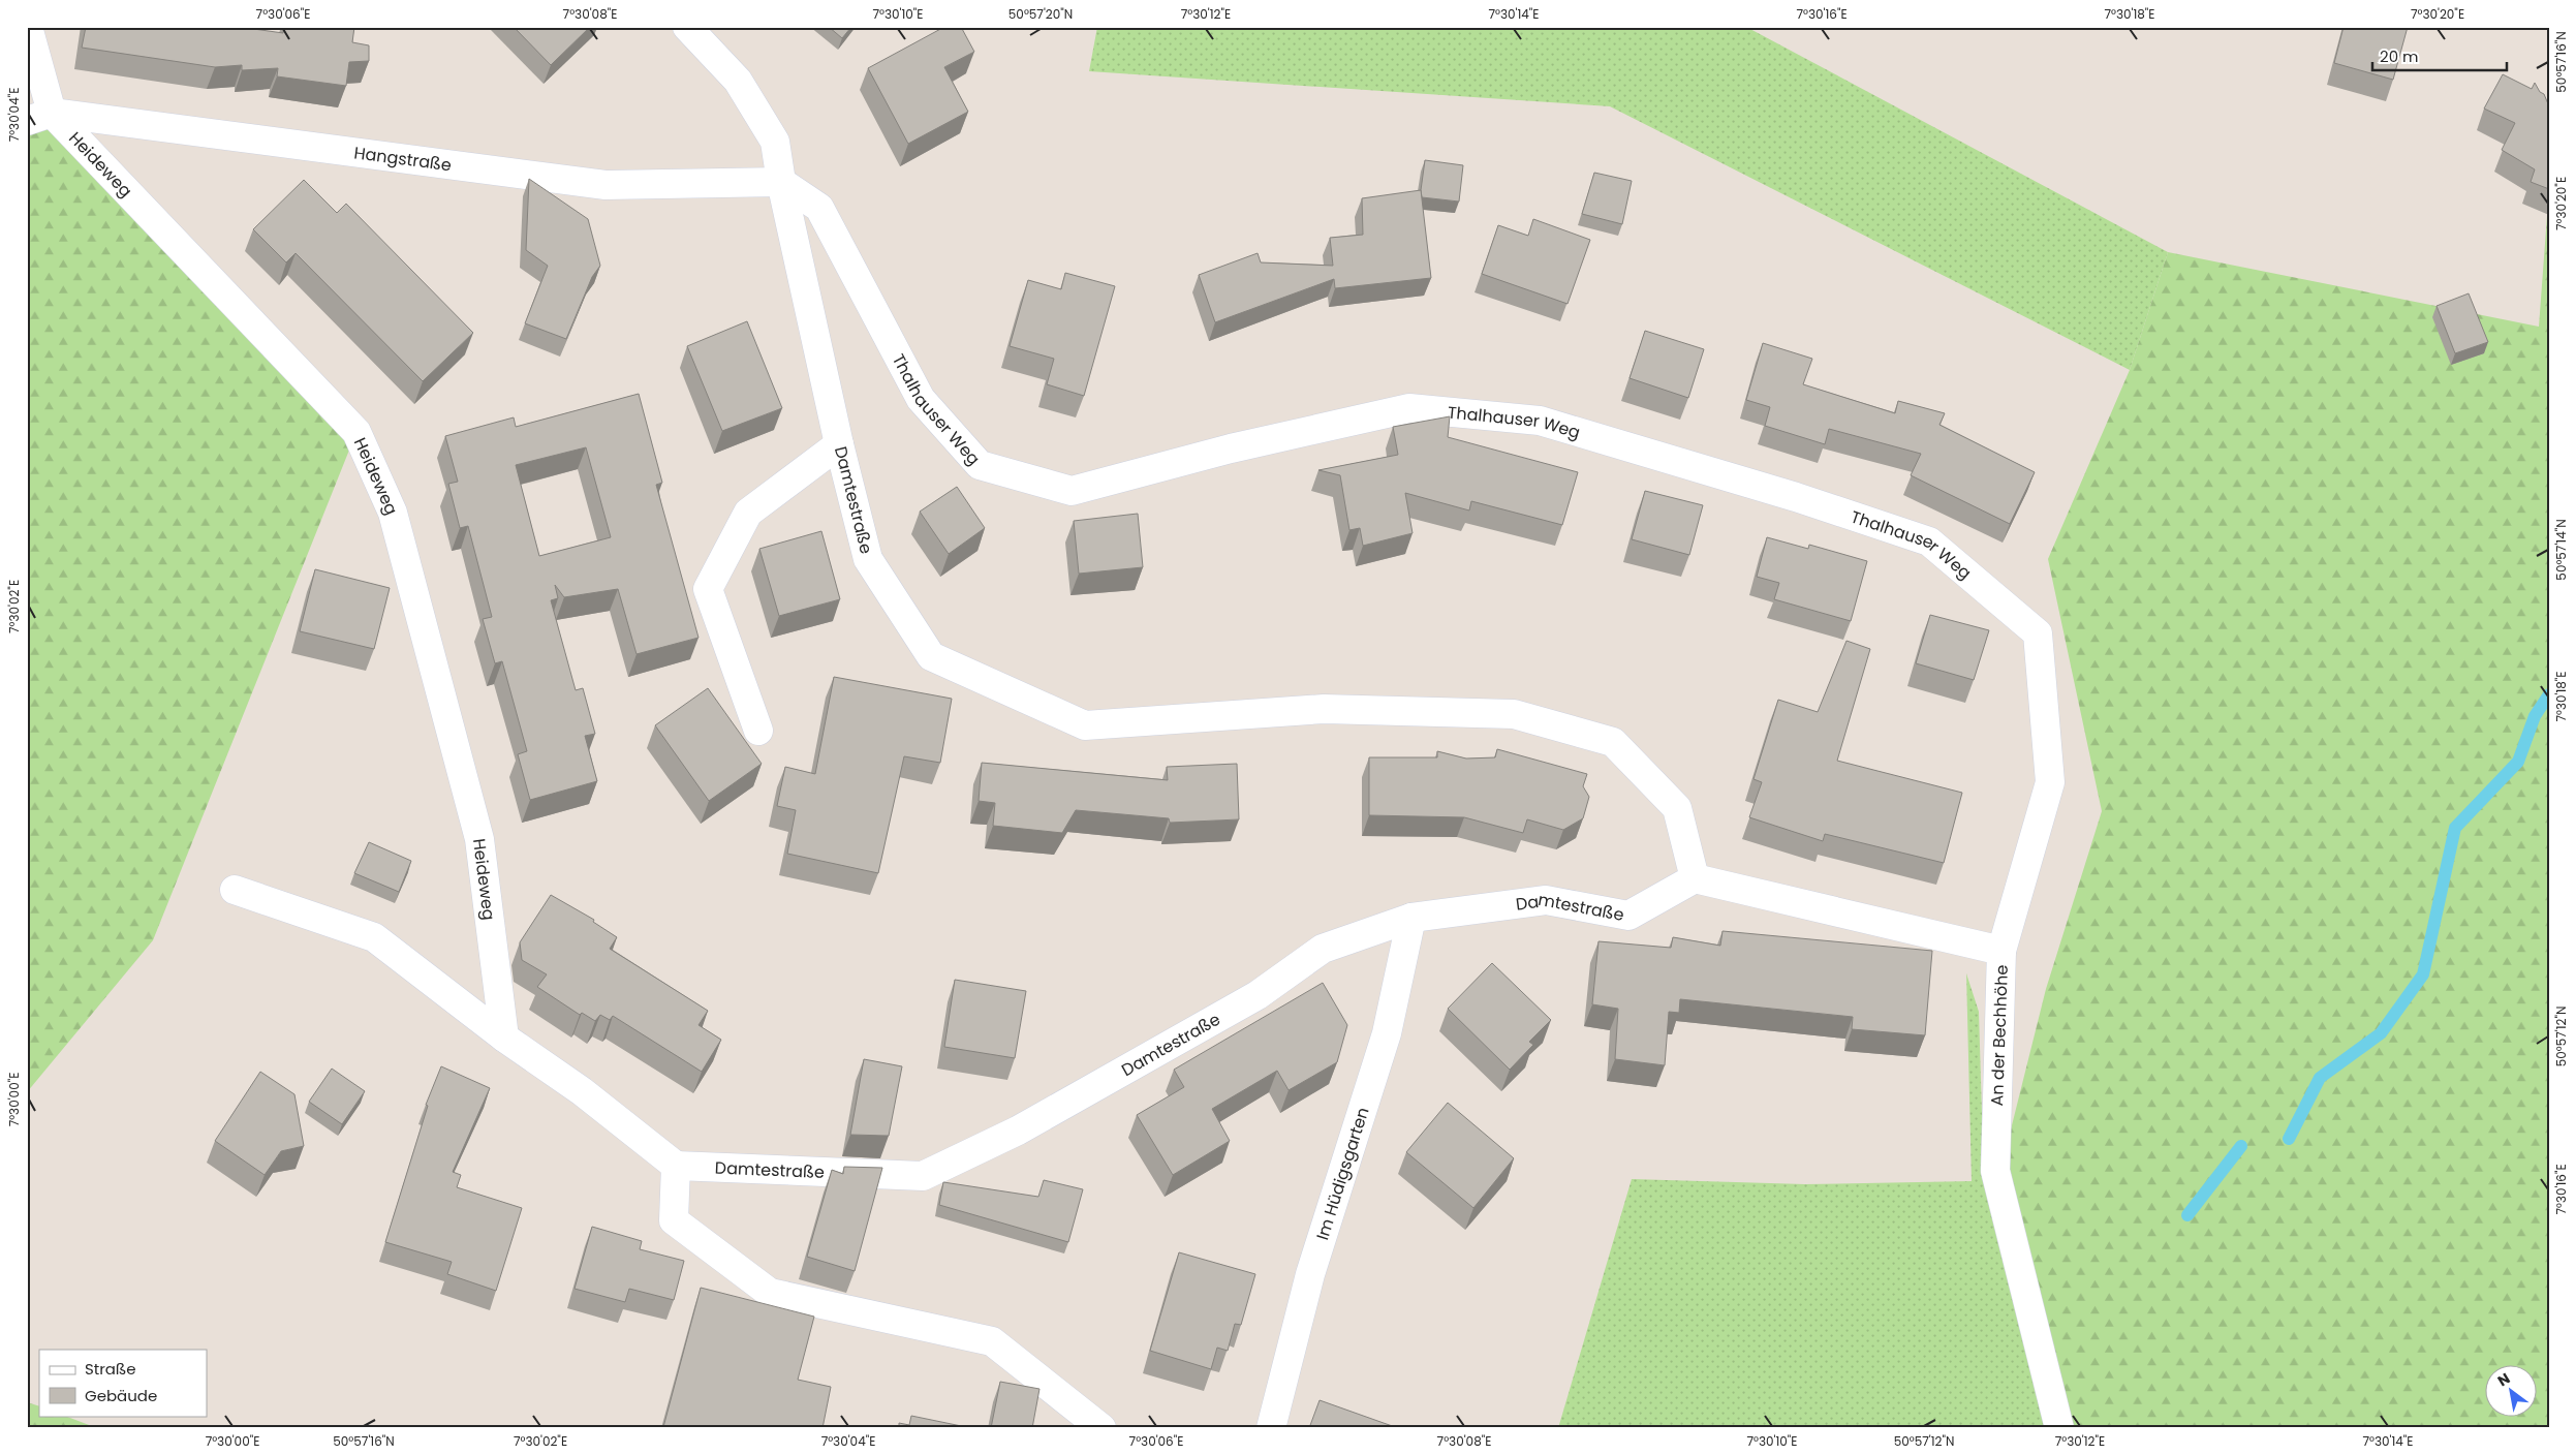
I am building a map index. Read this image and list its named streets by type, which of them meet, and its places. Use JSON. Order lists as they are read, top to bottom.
{
  "streets": {
    "street": [
      "Hangstraße",
      "Heideweg",
      "Thalhauser Weg",
      "Damtestraße",
      "An der Bechhöhe",
      "Im Hüdigsgarten"
    ]
  },
  "crossings": [
    ["Hangstraße", "Heideweg"],
    ["Hangstraße", "Thalhauser Weg"],
    ["Hangstraße", "Damtestraße"],
    ["Thalhauser Weg", "Damtestraße"],
    ["Thalhauser Weg", "An der Bechhöhe"],
    ["Damtestraße", "An der Bechhöhe"],
    ["Damtestraße", "Im Hüdigsgarten"]
  ],
  "legend": ["Straße", "Gebäude"],
  "scale_bar": "20 m",
  "north": "top left",
  "coordinates": [
    "7°30'06\"E",
    "7°30'08\"E",
    "7°30'10\"E",
    "50°57'20\"N",
    "7°30'12\"E",
    "7°30'14\"E",
    "7°30'16\"E",
    "7°30'18\"E",
    "7°30'20\"E",
    "50°57'16\"N",
    "7°30'04\"E",
    "50°57'14\"N",
    "7°30'02\"E",
    "50°57'12\"N",
    "7°30'00\"E"
  ]
}
